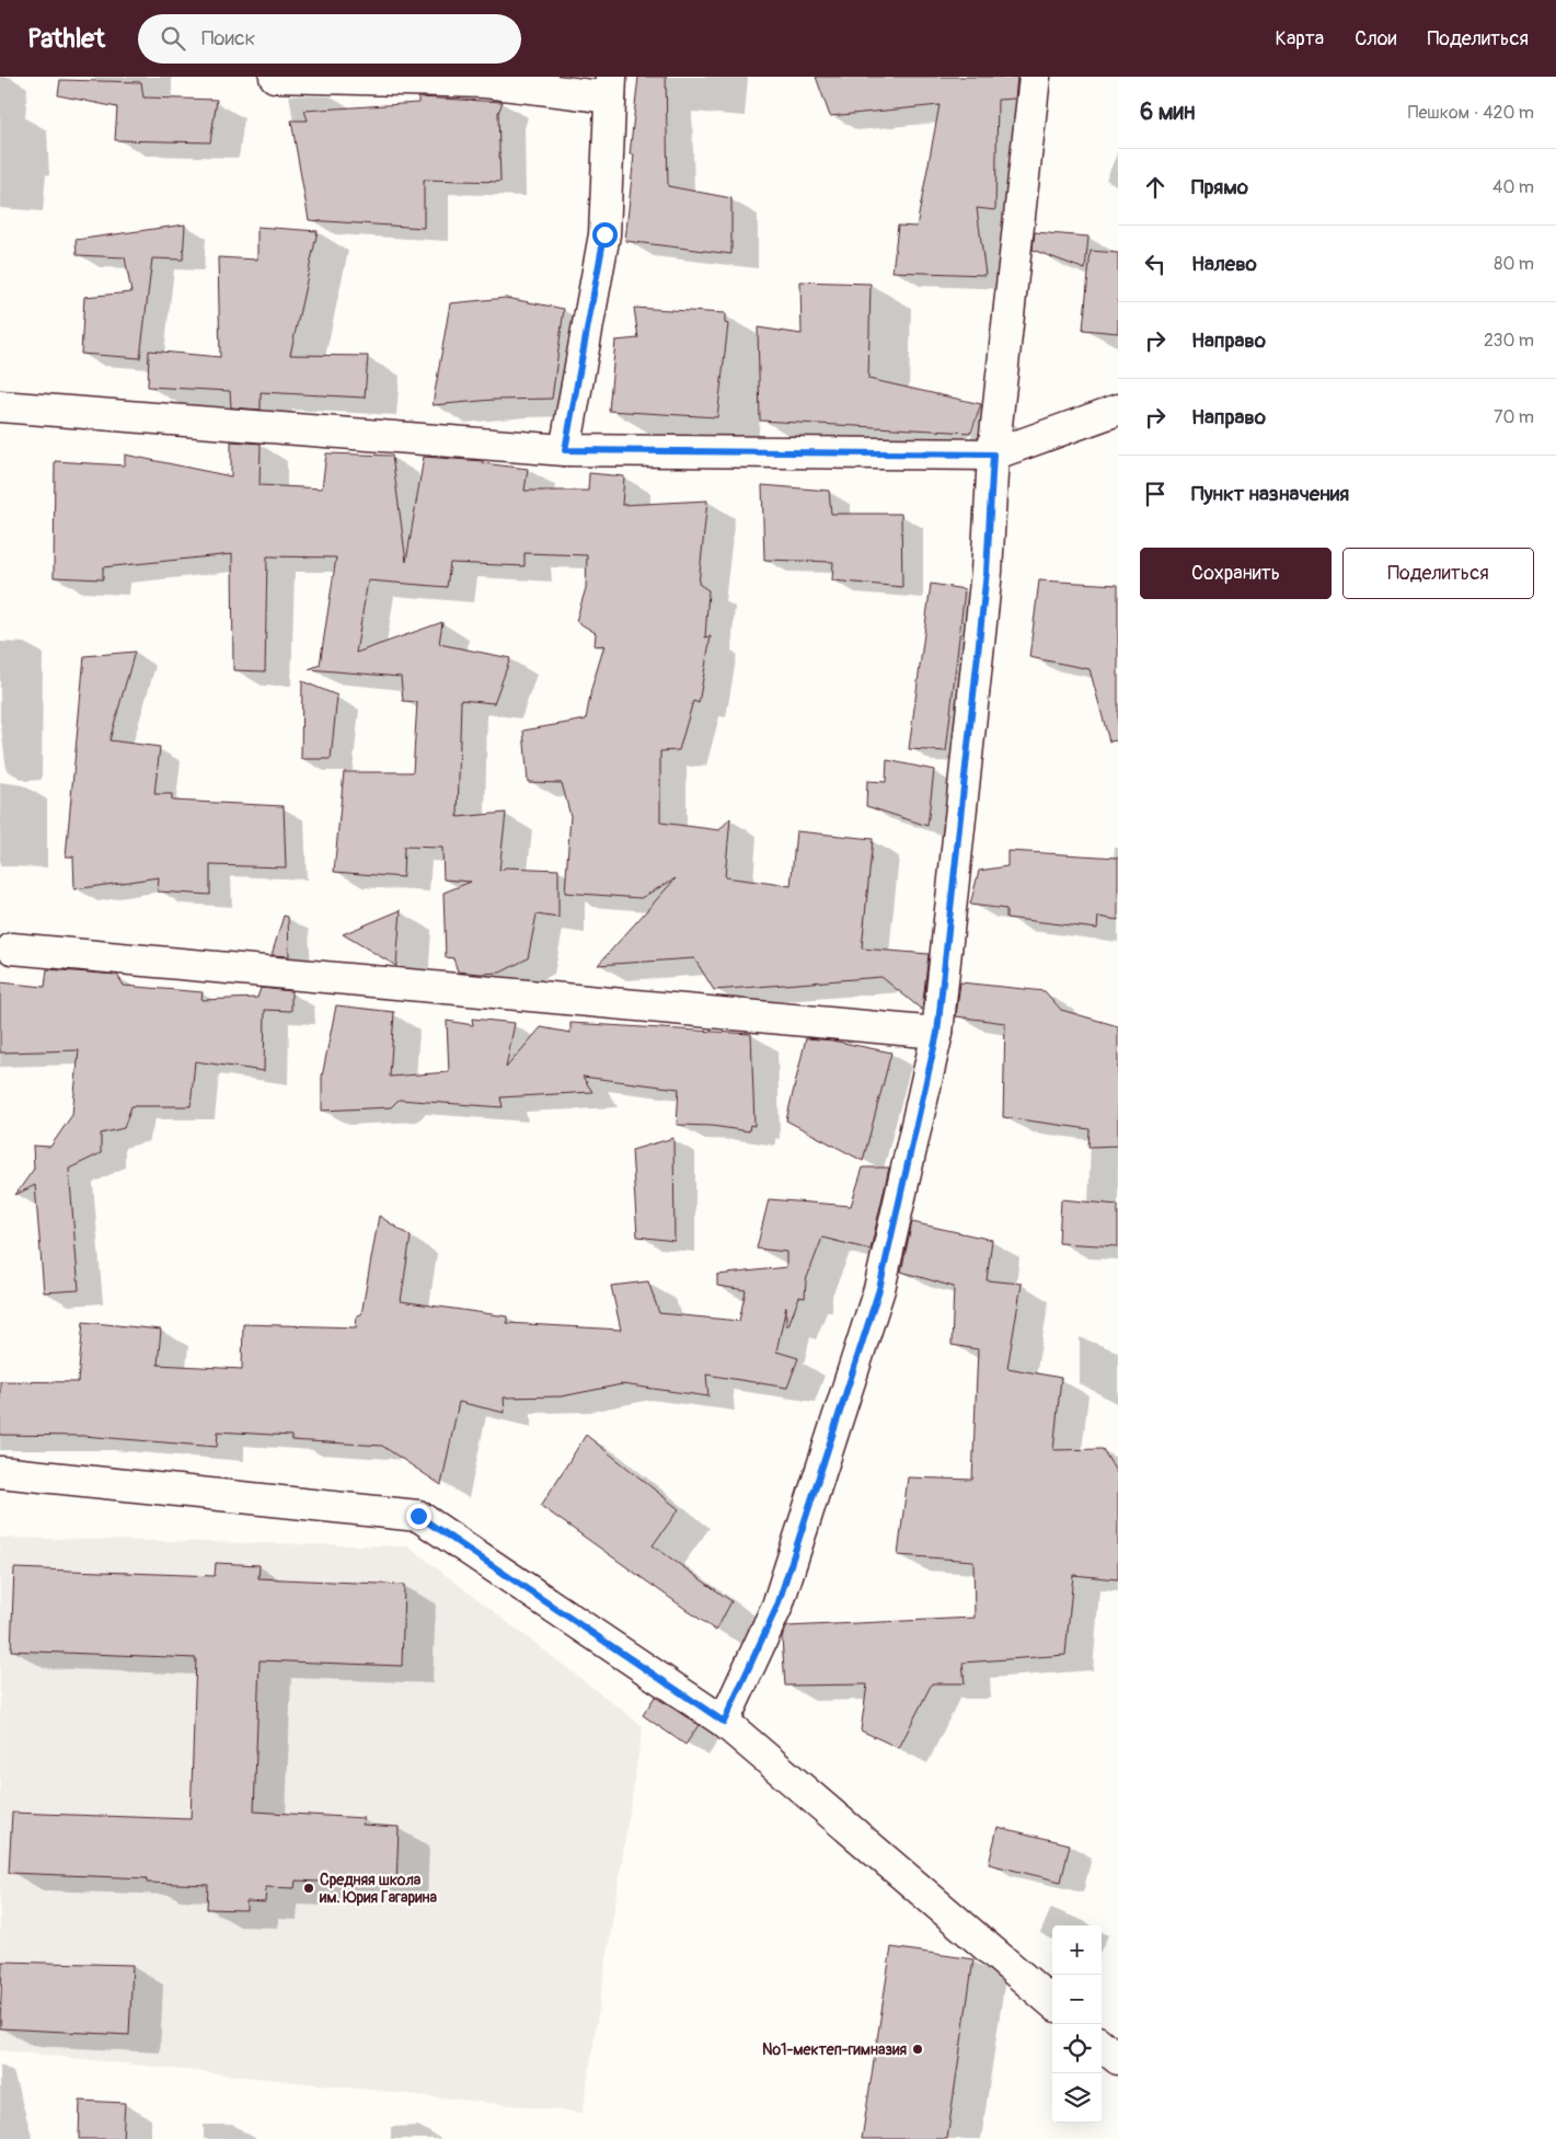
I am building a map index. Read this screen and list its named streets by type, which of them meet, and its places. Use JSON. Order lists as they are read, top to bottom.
{
  "places": ["Средняя школа им. Юрия Гагарина", "№1-мектеп-гимназия"],
  "page": {
    "header": "Pathlet",
    "search": "Поиск",
    "nav": ["Карта", "Слои", "Поделиться"],
    "heading": ["6 мин", "Пешком · 420 m"],
    "list": [
      ["Прямо", "40 m"],
      ["Налево", "80 m"],
      ["Направо", "230 m"],
      ["Направо", "70 m"],
      "Пункт назначения"
    ],
    "buttons": ["Сохранить", "Поделиться"],
    "map_buttons": ["+", "−"]
  }
}
